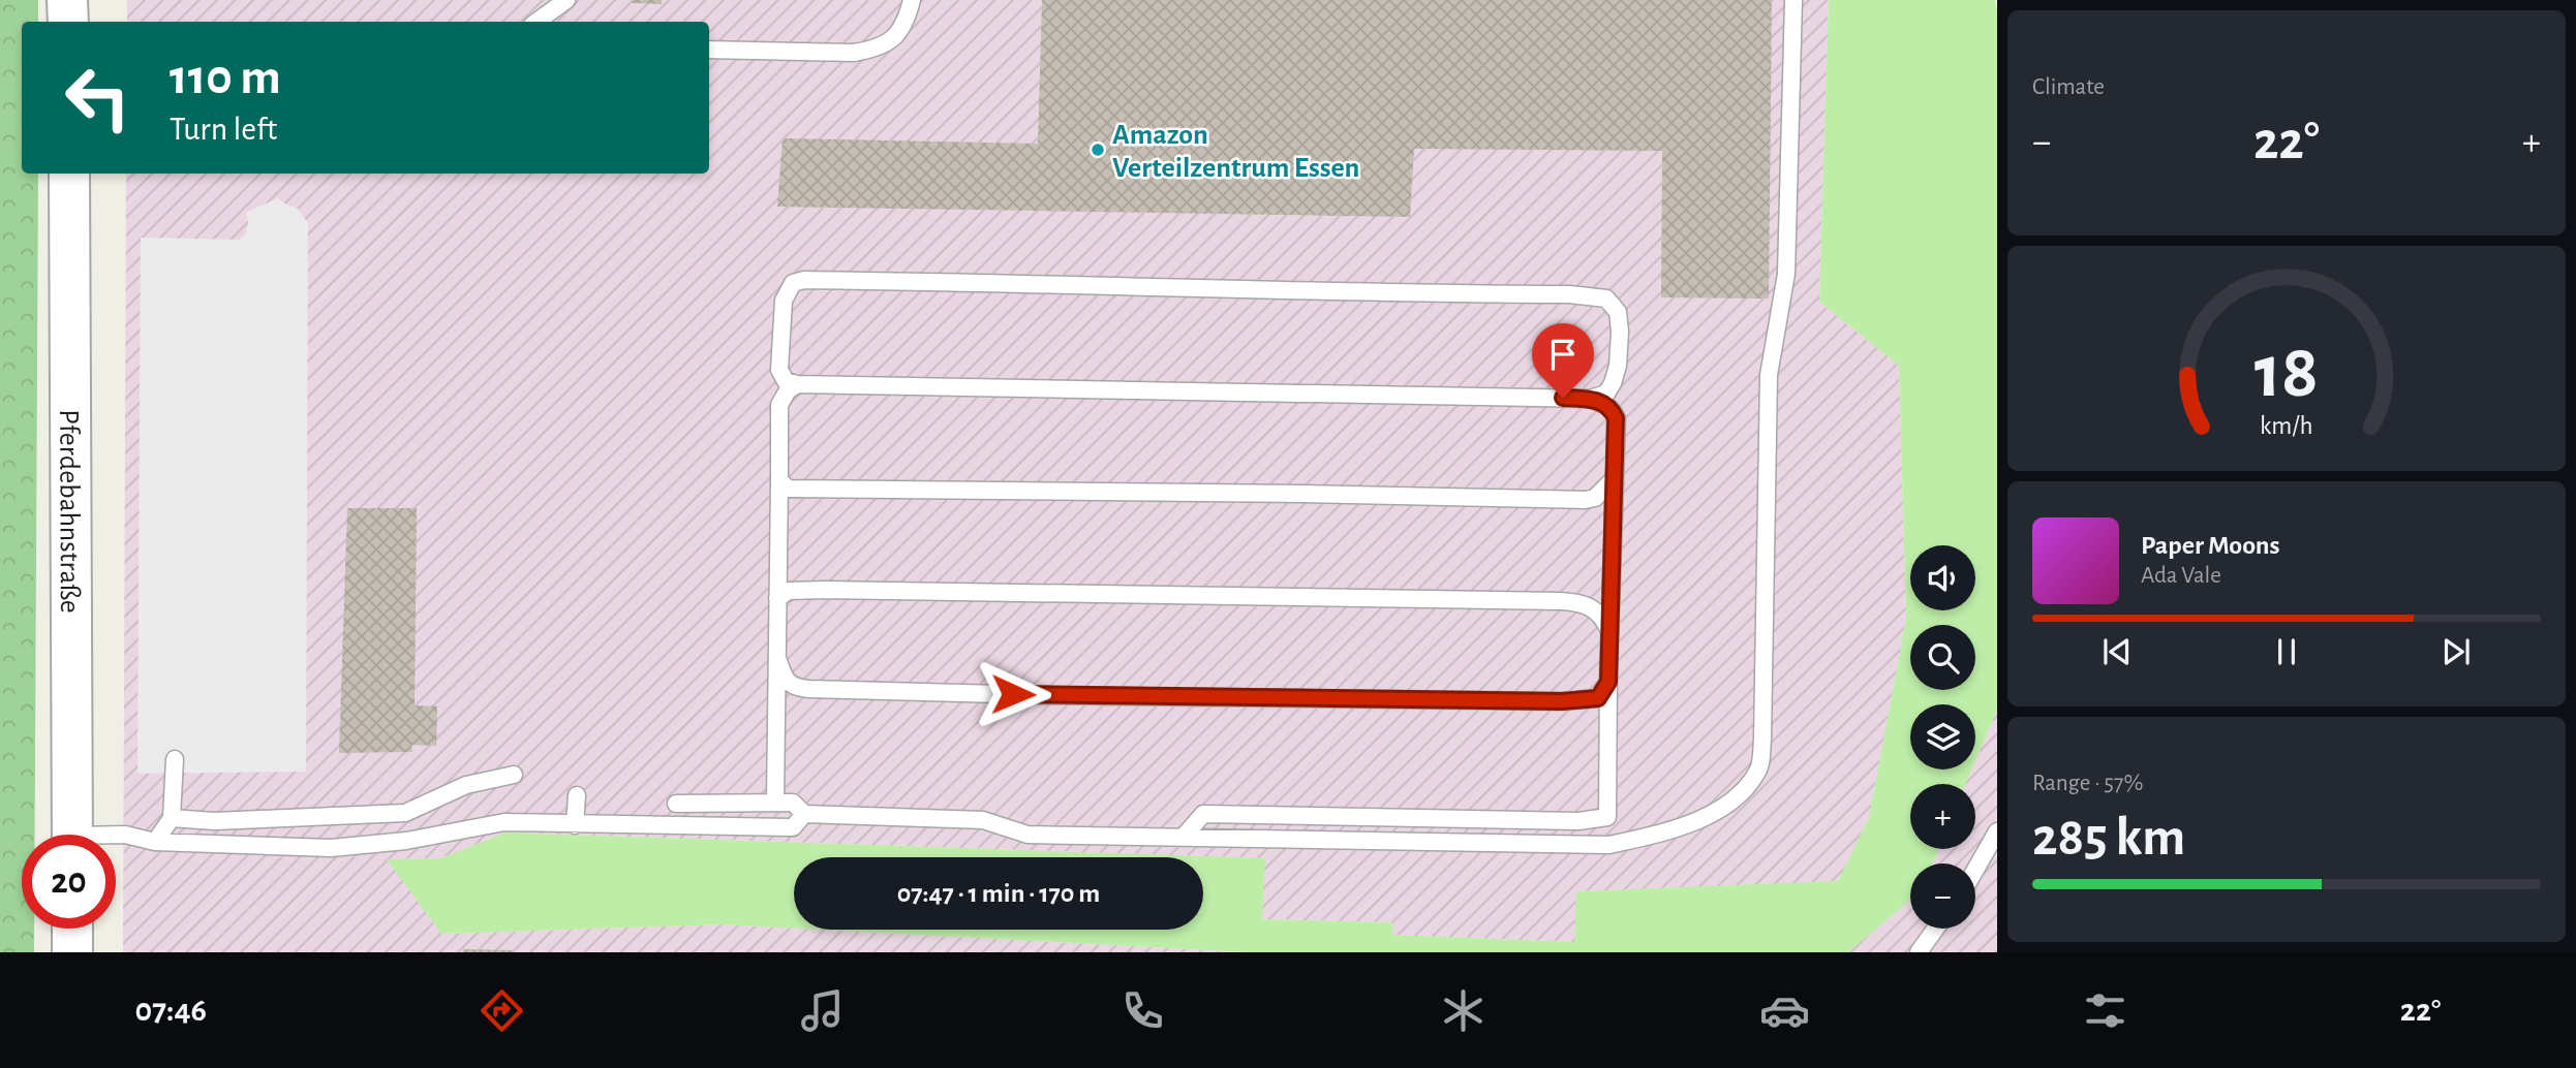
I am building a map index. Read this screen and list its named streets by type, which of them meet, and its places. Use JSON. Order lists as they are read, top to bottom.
{
  "streets": {
    "street": ["Pferdebahnstraße"]
  },
  "places": ["Amazon Verteilzentrum Essen"],
  "page": {
    "tile": [
      "Climate",
      ["Range · 57%", "285 km"]
    ],
    "turn": ["110 m", "Turn left"],
    "heat": ["−", "22°", "+"],
    "song": ["Paper Moons", "Ada Vale"],
    "map_buttons": ["+", "−"],
    "limit": "20",
    "trip": "07:47 · 1 min · 170 m",
    "tabs": ["07:46", "22°"],
    "gauge": ["18", "km/h"]
  }
}
